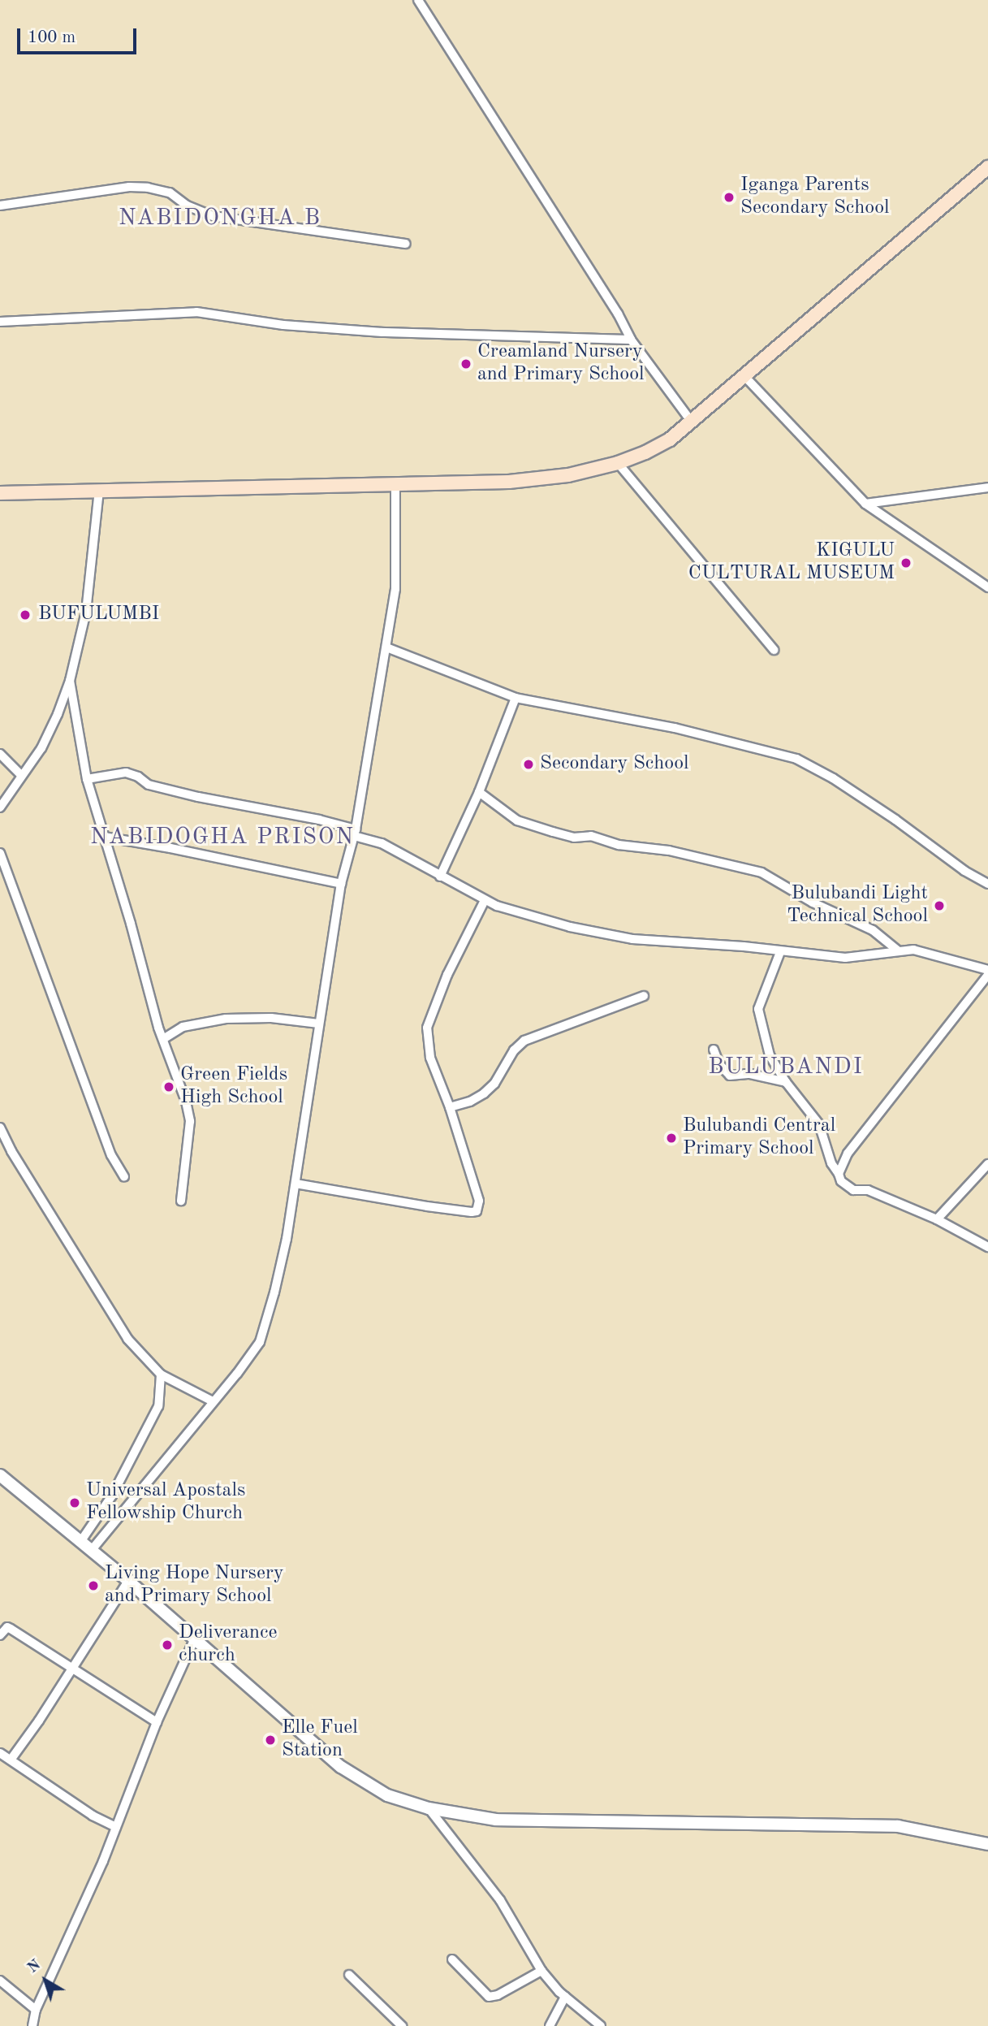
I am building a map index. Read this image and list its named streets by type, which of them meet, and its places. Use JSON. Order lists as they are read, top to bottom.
{
  "districts": ["NABIDONGHA B", "NABIDOGHA PRISON", "BULUBANDI"],
  "places": [
    "Iganga Parents Secondary School",
    "Creamland Nursery and Primary School",
    "KIGULU CULTURAL MUSEUM",
    "BUFULUMBI",
    "Secondary School",
    "Bulubandi Light Technical School",
    "Green Fields High School",
    "Bulubandi Central Primary School",
    "Universal Apostals Fellowship Church",
    "Living Hope Nursery and Primary School",
    "Deliverance church",
    "Elle Fuel Station"
  ],
  "scale_bar": "100 m",
  "north": "top left"
}
